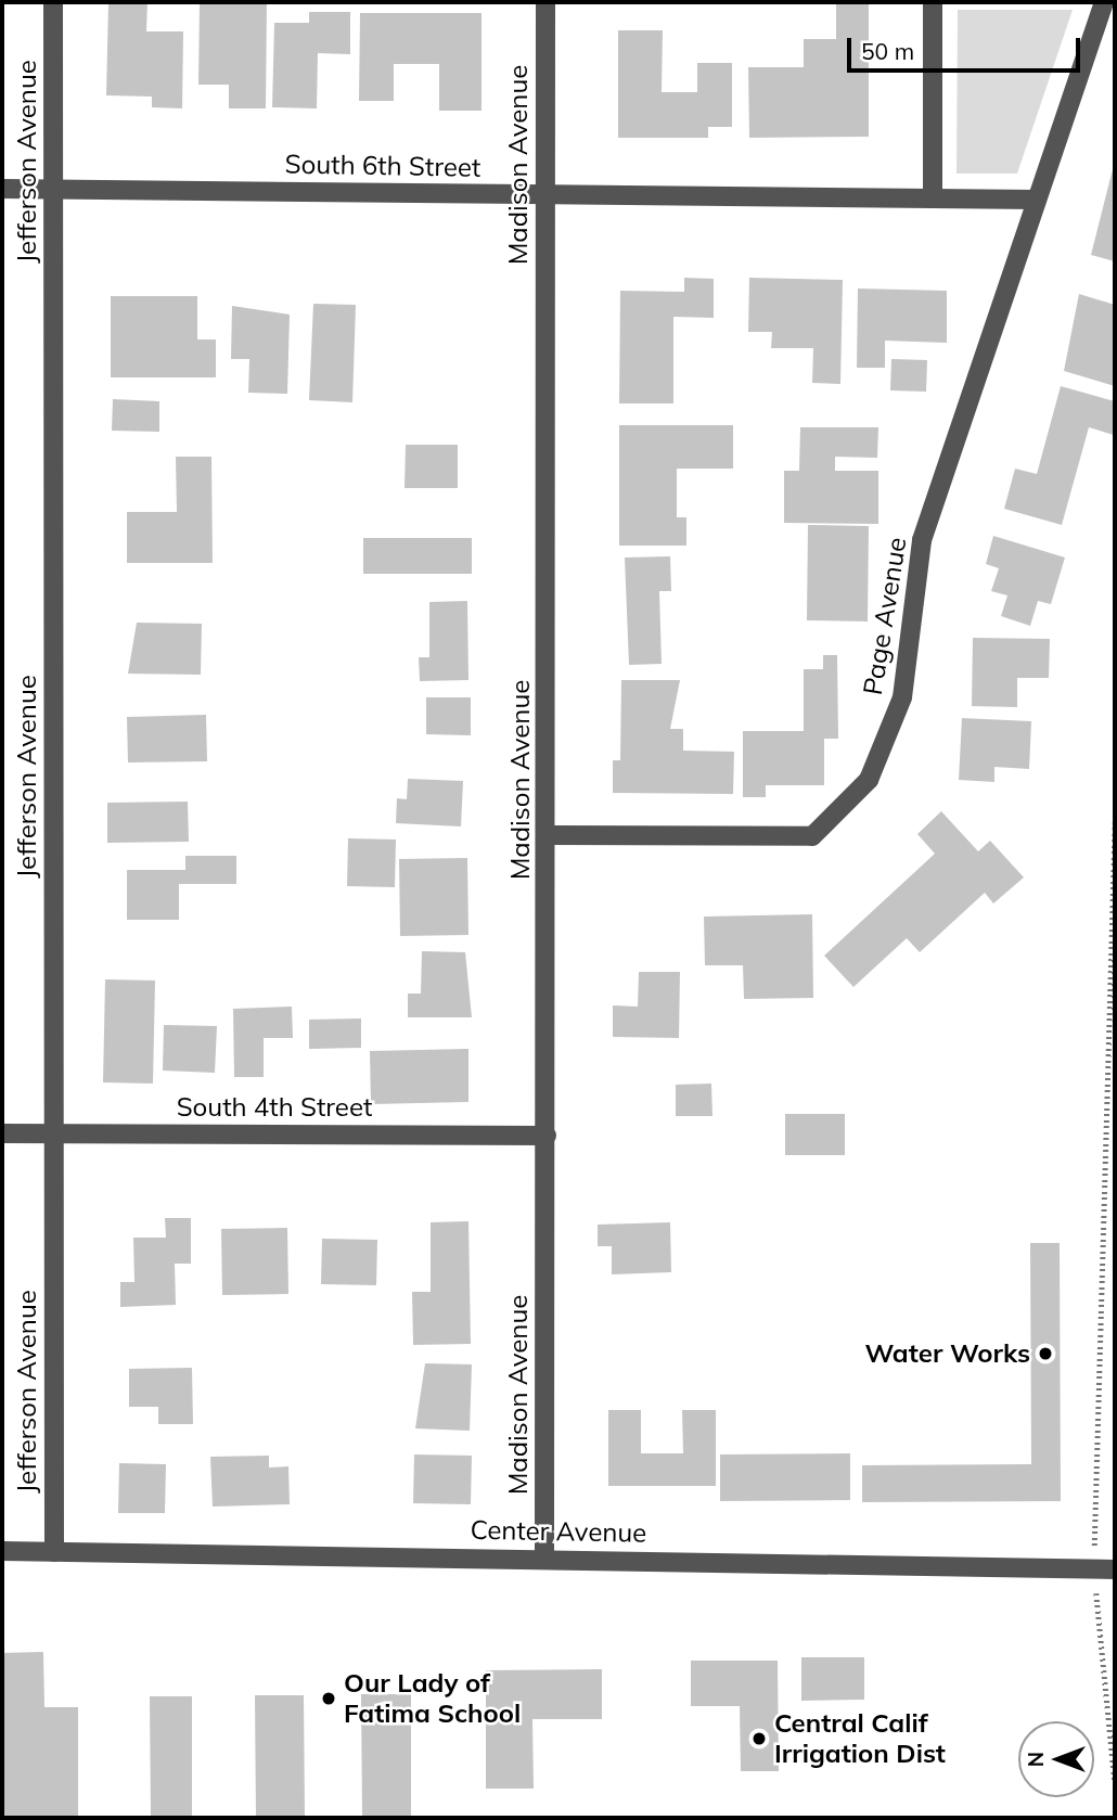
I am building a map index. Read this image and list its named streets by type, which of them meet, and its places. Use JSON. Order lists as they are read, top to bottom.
{
  "streets": {
    "street": [
      "Jefferson Avenue",
      "Madison Avenue",
      "South 6th Street",
      "Page Avenue",
      "South 4th Street",
      "Center Avenue"
    ]
  },
  "crossings": [
    ["Jefferson Avenue", "South 6th Street"],
    ["Jefferson Avenue", "South 4th Street"],
    ["Jefferson Avenue", "Center Avenue"],
    ["Madison Avenue", "South 6th Street"],
    ["Madison Avenue", "Page Avenue"],
    ["Madison Avenue", "South 4th Street"],
    ["Madison Avenue", "Center Avenue"],
    ["South 6th Street", "Page Avenue"]
  ],
  "places": ["Water Works", "Our Lady of Fatima School", "Central Calif Irrigation Dist"],
  "scale_bar": "50 m",
  "north": "left"
}
